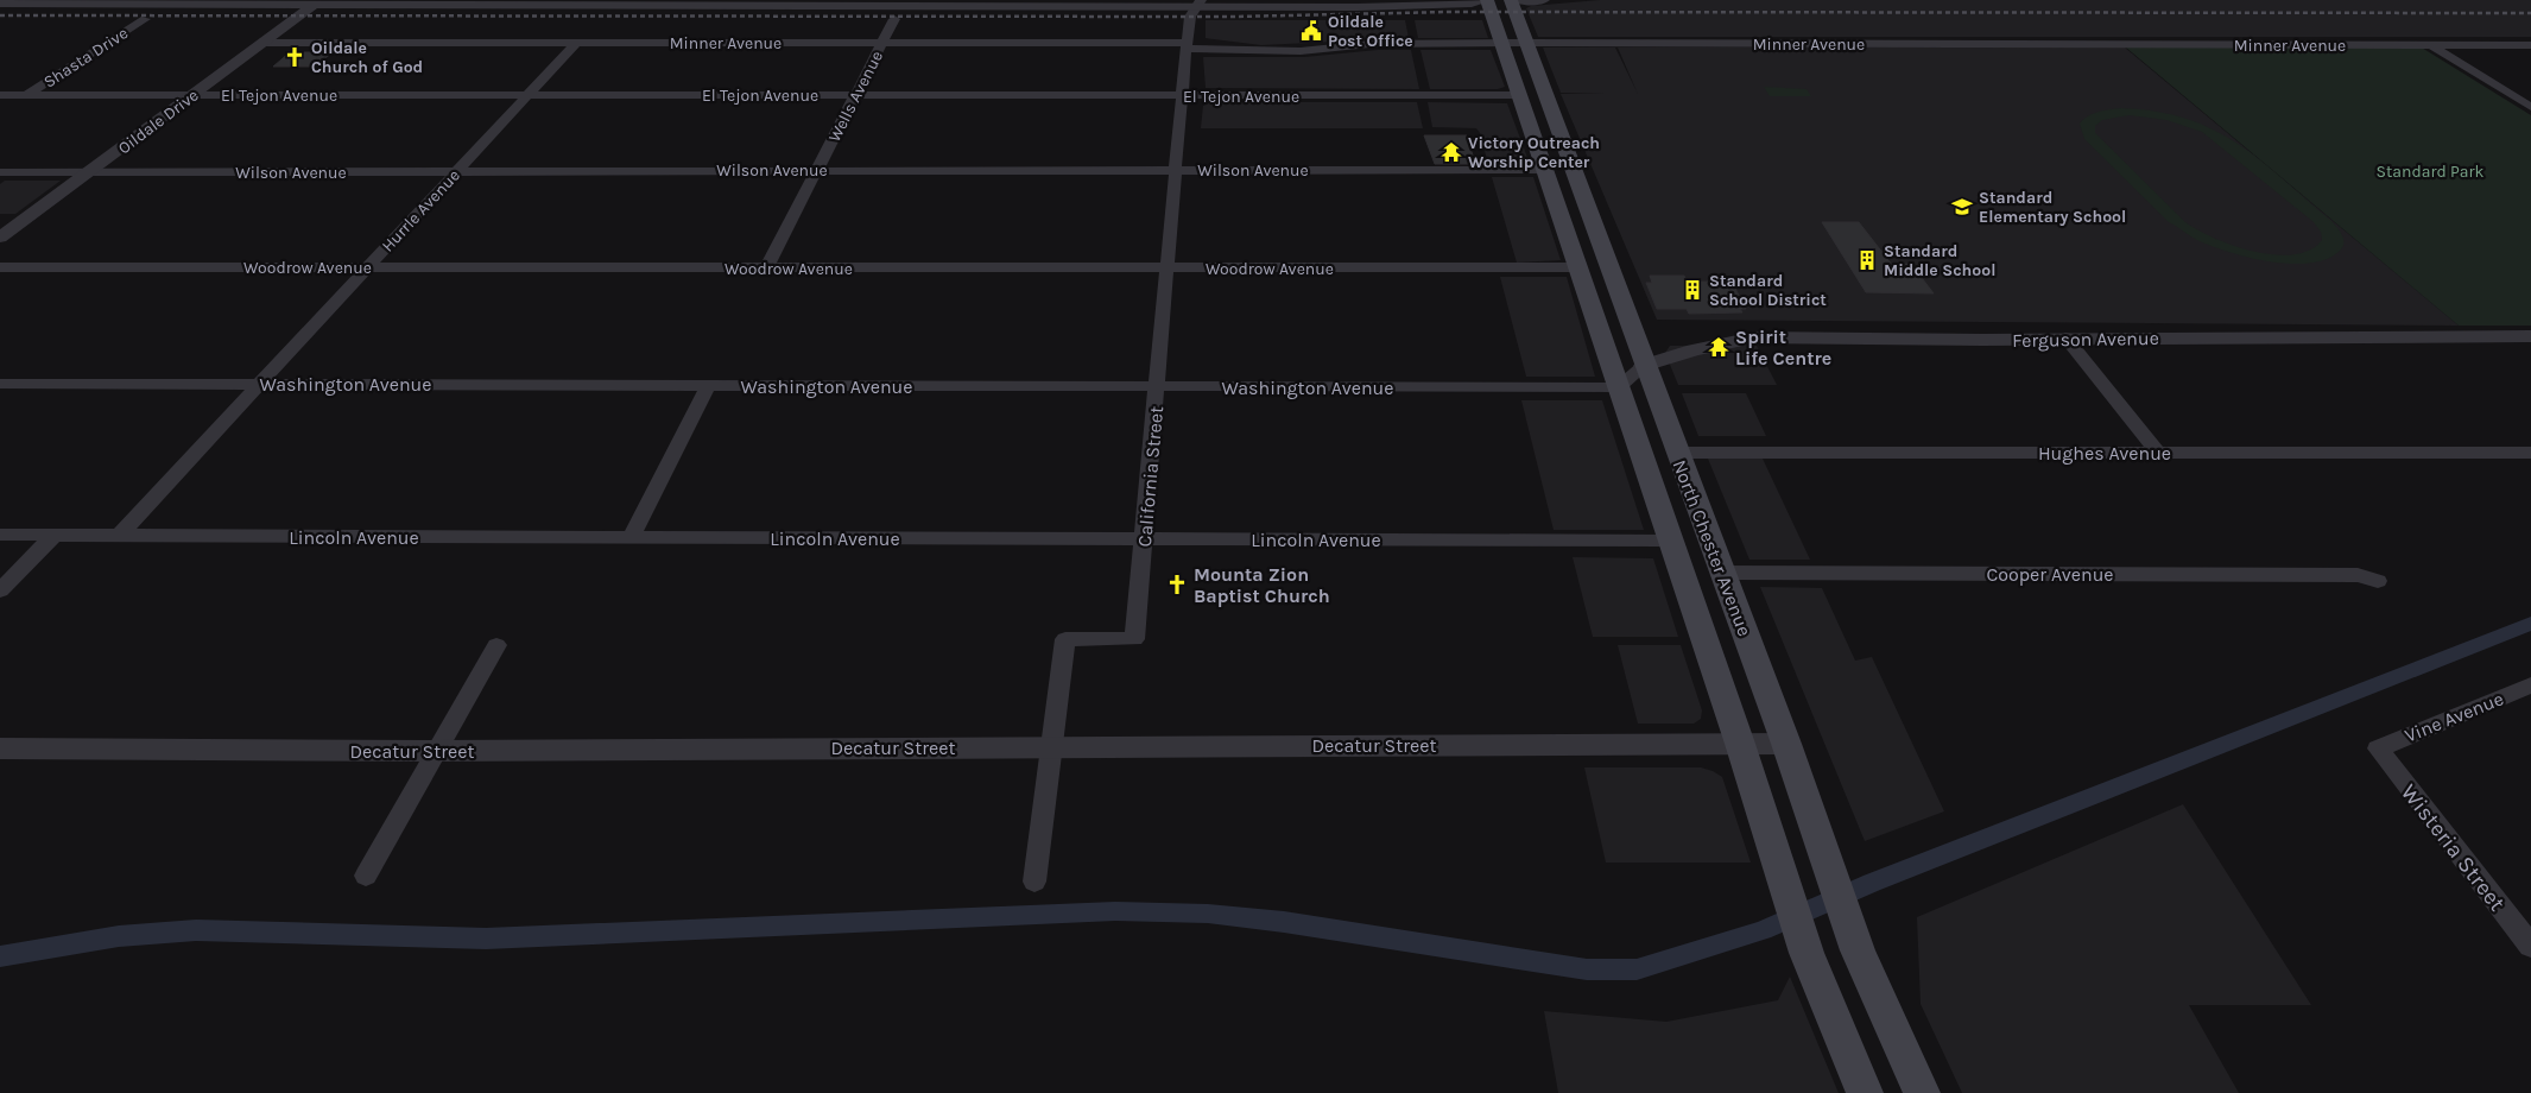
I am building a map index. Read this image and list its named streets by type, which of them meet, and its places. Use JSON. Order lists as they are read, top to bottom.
{
  "streets": {
    "main road": ["North Chester Avenue"],
    "street": [
      "Minner Avenue",
      "Shasta Drive",
      "El Tejon Avenue",
      "Wells Avenue",
      "Oildale Drive",
      "Wilson Avenue",
      "Hurrle Avenue",
      "Woodrow Avenue",
      "Ferguson Avenue",
      "Washington Avenue",
      "Hughes Avenue",
      "California Street",
      "Lincoln Avenue",
      "Cooper Avenue",
      "Vine Avenue",
      "Decatur Street",
      "Wisteria Street"
    ]
  },
  "crossings": [
    ["Minner Avenue", "Wells Avenue"],
    ["Minner Avenue", "Oildale Drive"],
    ["Minner Avenue", "Hurrle Avenue"],
    ["Minner Avenue", "California Street"],
    ["Minner Avenue", "North Chester Avenue"],
    ["Shasta Drive", "El Tejon Avenue"],
    ["El Tejon Avenue", "Wells Avenue"],
    ["El Tejon Avenue", "Oildale Drive"],
    ["El Tejon Avenue", "Hurrle Avenue"],
    ["El Tejon Avenue", "California Street"],
    ["El Tejon Avenue", "North Chester Avenue"],
    ["Wells Avenue", "Wilson Avenue"],
    ["Wells Avenue", "Woodrow Avenue"],
    ["Oildale Drive", "Wilson Avenue"],
    ["Wilson Avenue", "Hurrle Avenue"],
    ["Wilson Avenue", "California Street"],
    ["Wilson Avenue", "North Chester Avenue"],
    ["Hurrle Avenue", "Woodrow Avenue"],
    ["Hurrle Avenue", "Washington Avenue"],
    ["Hurrle Avenue", "Lincoln Avenue"],
    ["Woodrow Avenue", "California Street"],
    ["Woodrow Avenue", "North Chester Avenue"],
    ["Ferguson Avenue", "North Chester Avenue"],
    ["Washington Avenue", "California Street"],
    ["Washington Avenue", "North Chester Avenue"],
    ["Hughes Avenue", "North Chester Avenue"],
    ["California Street", "Lincoln Avenue"],
    ["California Street", "Decatur Street"],
    ["Lincoln Avenue", "North Chester Avenue"],
    ["North Chester Avenue", "Cooper Avenue"],
    ["North Chester Avenue", "Decatur Street"],
    ["Vine Avenue", "Wisteria Street"]
  ],
  "parks": ["Standard Park"],
  "places": {
    "public building": ["Oildale Post Office"],
    "church": ["Oildale Church of God", "Mounta Zion Baptist Church"],
    "temple": ["Victory Outreach Worship Center", "Spirit Life Centre"],
    "school or university": ["Standard Elementary School"],
    "building": ["Standard Middle School", "Standard School District"]
  }
}
